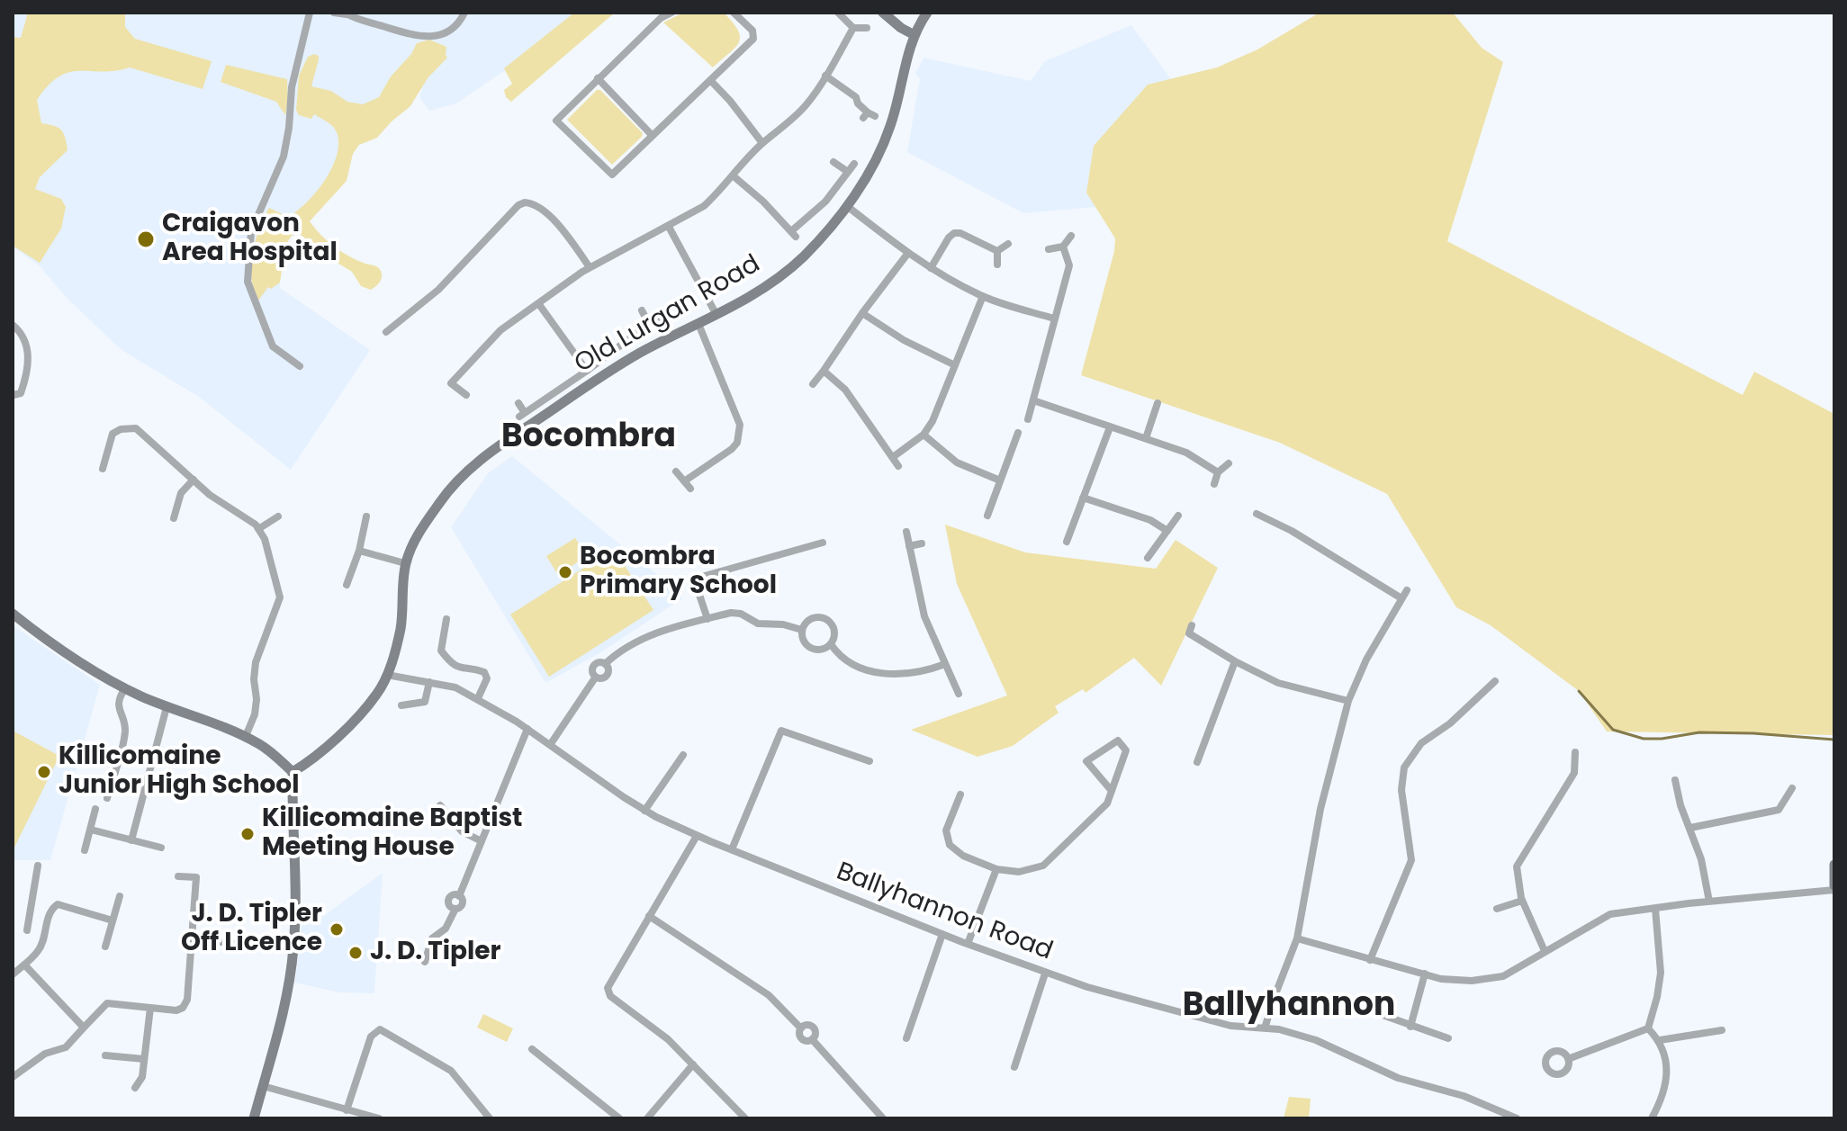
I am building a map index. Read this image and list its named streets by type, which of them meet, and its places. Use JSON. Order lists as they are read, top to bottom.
{
  "streets": {
    "street": ["Old Lurgan Road", "Ballyhannon Road"]
  },
  "crossings": [
    ["Old Lurgan Road", "Ballyhannon Road"]
  ],
  "districts": ["Bocombra", "Ballyhannon"],
  "places": [
    "Craigavon Area Hospital",
    "Bocombra Primary School",
    "Killicomaine Junior High School",
    "Killicomaine Baptist Meeting House",
    "J. D. Tipler Off Licence",
    "J. D. Tipler"
  ]
}
